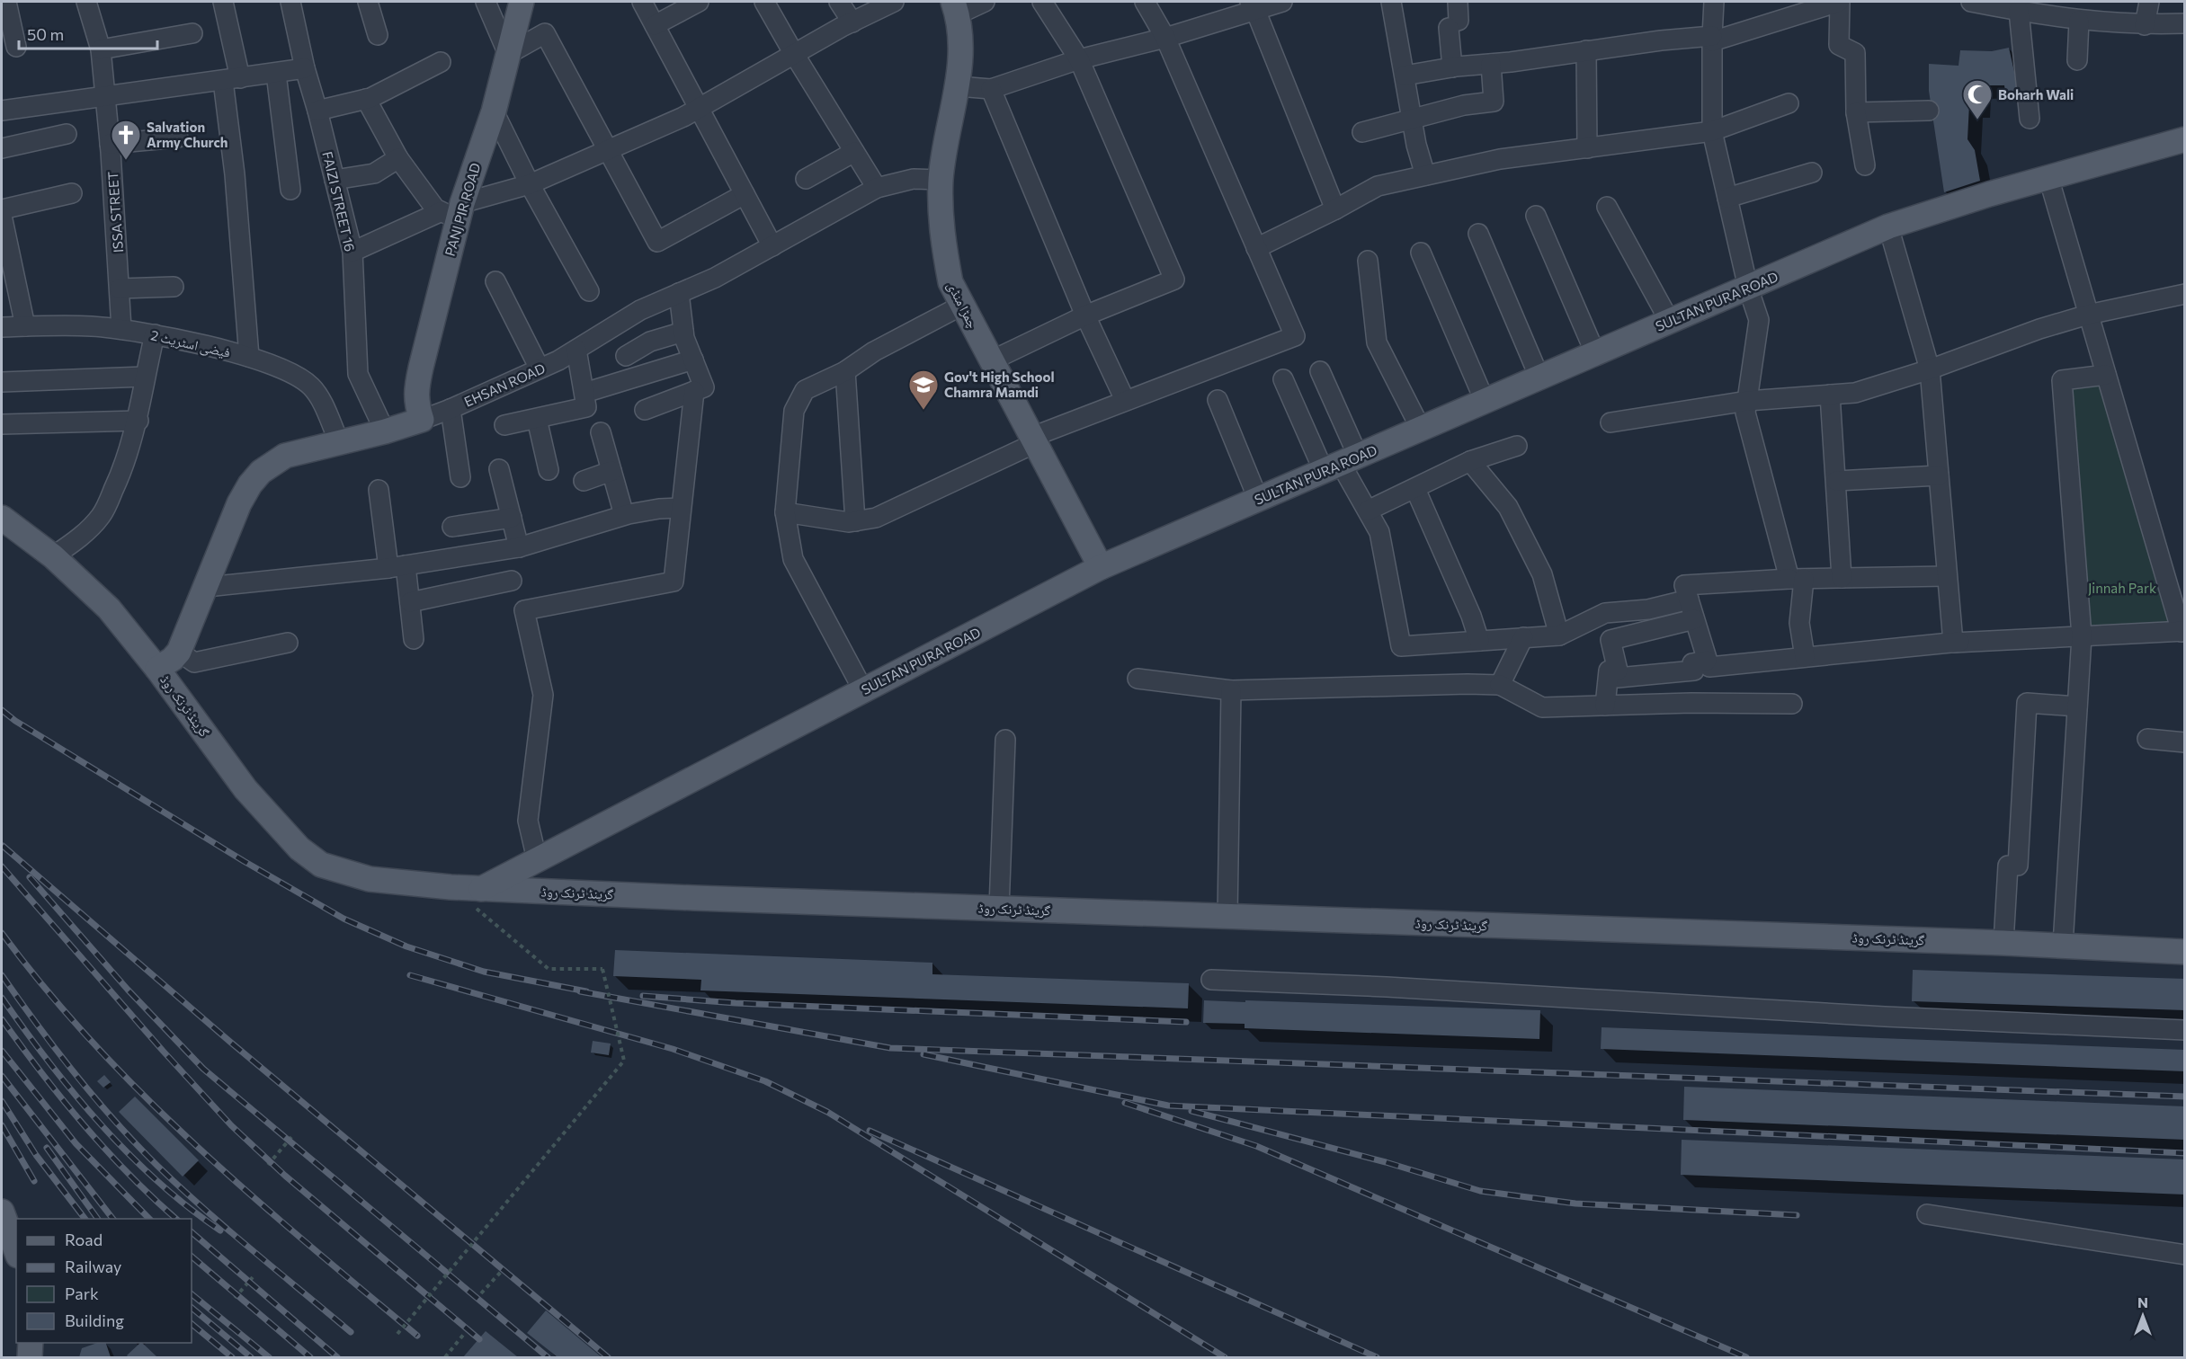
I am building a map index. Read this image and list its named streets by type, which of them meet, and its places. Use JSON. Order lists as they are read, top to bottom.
{
  "streets": {
    "main road": [
      "PANJ PIR ROAD",
      "SULTAN PURA ROAD",
      "چمڑا منڈی",
      "EHSAN ROAD",
      "گرینڈ ٹرنک روڈ"
    ],
    "street": ["FAIZI STREET 16", "ISSA STREET", "فیضی اسٹریٹ 2"]
  },
  "crossings": [
    ["FAIZI STREET 16", "EHSAN ROAD"],
    ["PANJ PIR ROAD", "EHSAN ROAD"],
    ["ISSA STREET", "فیضی اسٹریٹ 2"],
    ["SULTAN PURA ROAD", "چمڑا منڈی"],
    ["SULTAN PURA ROAD", "گرینڈ ٹرنک روڈ"],
    ["چمڑا منڈی", "EHSAN ROAD"],
    ["فیضی اسٹریٹ 2", "EHSAN ROAD"],
    ["EHSAN ROAD", "گرینڈ ٹرنک روڈ"]
  ],
  "parks": ["Jinnah Park"],
  "places": {
    "mosque": ["Boharh Wali"],
    "church": ["Salvation Army Church"],
    "school or university": ["Gov't High School Chamra Mamdi"]
  },
  "legend": [
    "Road",
    "Railway",
    "Park",
    "Building"
  ],
  "scale_bar": "50 m",
  "north": "top"
}
